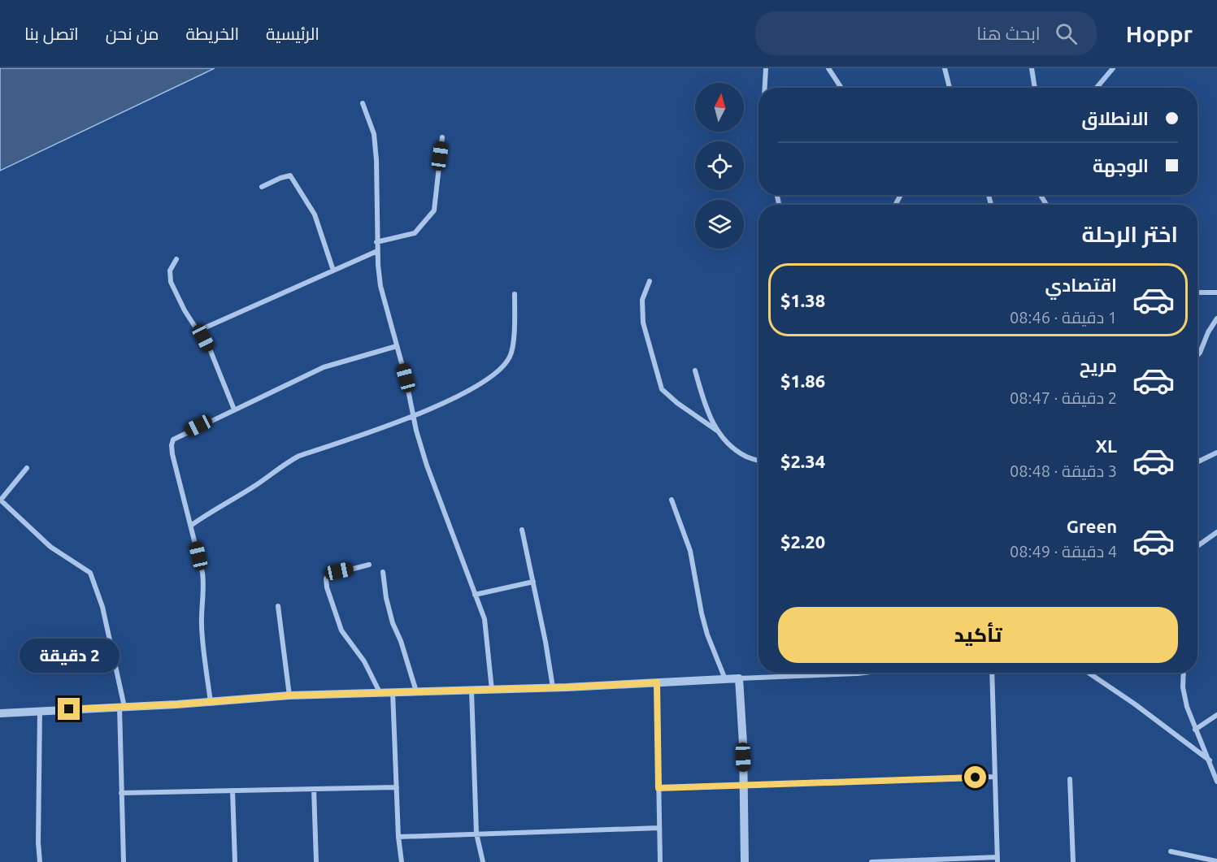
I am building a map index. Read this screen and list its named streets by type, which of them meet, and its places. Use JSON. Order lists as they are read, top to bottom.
{
  "north": "top",
  "page": {
    "header": "Hoppr",
    "search": "ابحث هنا",
    "nav": [
      "الرئيسية",
      "الخريطة",
      "من نحن",
      "اتصل بنا"
    ],
    "banner": ["الانطلاق", "الوجهة"],
    "heading": "اختر الرحلة",
    "list": [
      {
        "name": "اقتصادي",
        "note": "1 دقيقة · 08:46",
        "value": "$1.38"
      },
      {
        "name": "مريح",
        "note": "2 دقيقة · 08:47",
        "value": "$1.86"
      },
      {
        "name": "XL",
        "note": "3 دقيقة · 08:48",
        "value": "$2.34"
      },
      {
        "name": "Green",
        "note": "4 دقيقة · 08:49",
        "value": "$2.20"
      }
    ],
    "buttons": "تأكيد",
    "bubble": "2 دقيقة"
  }
}
